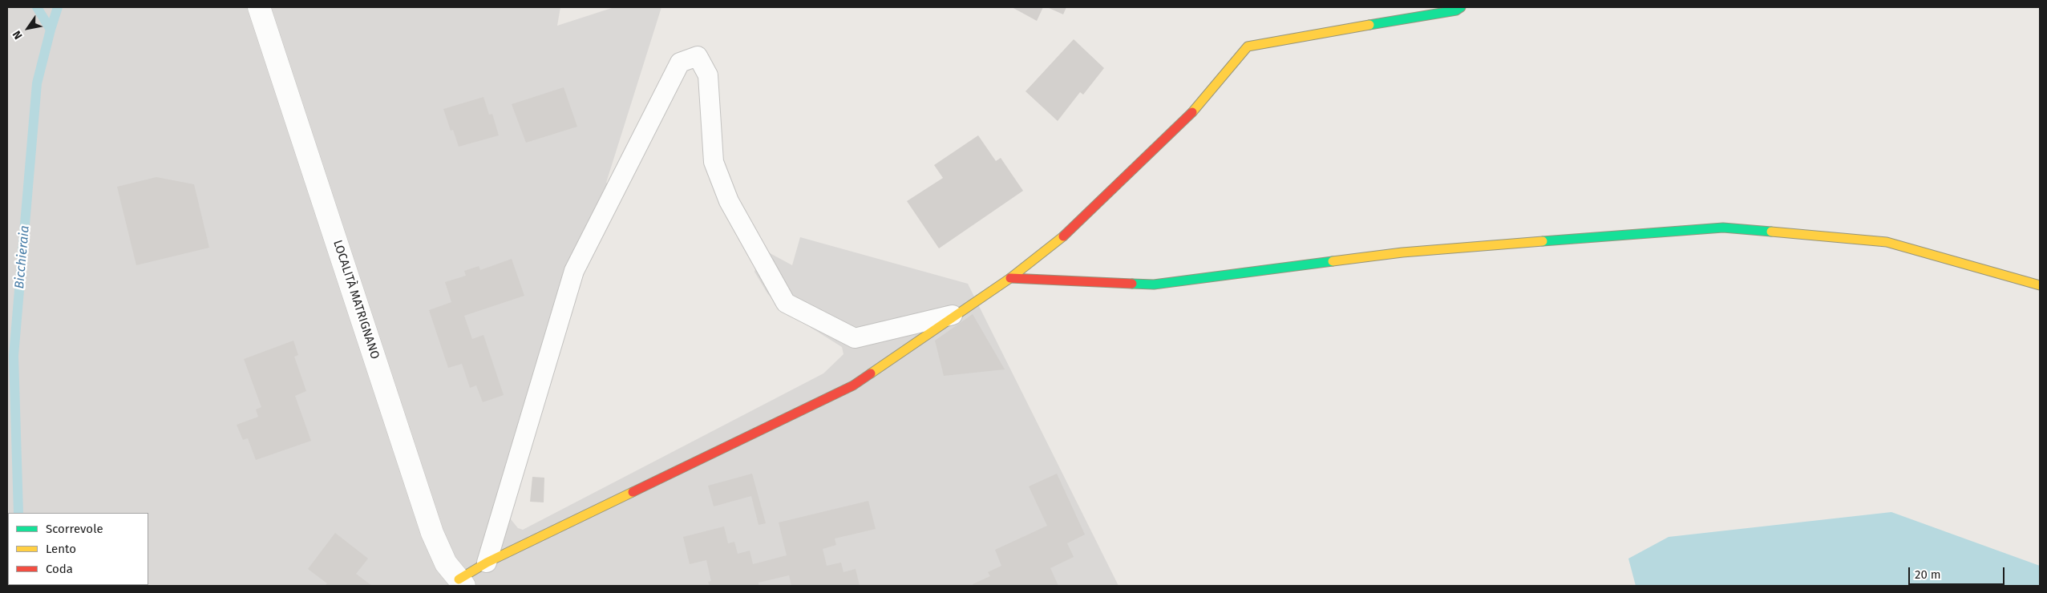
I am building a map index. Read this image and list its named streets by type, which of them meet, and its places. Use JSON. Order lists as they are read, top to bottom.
{
  "streets": {
    "street": ["LOCALITÀ MATRIGNANO"]
  },
  "water": ["Bicchieraia"],
  "legend": ["Scorrevole", "Lento", "Coda"],
  "scale_bar": "20 m",
  "north": "bottom left"
}
